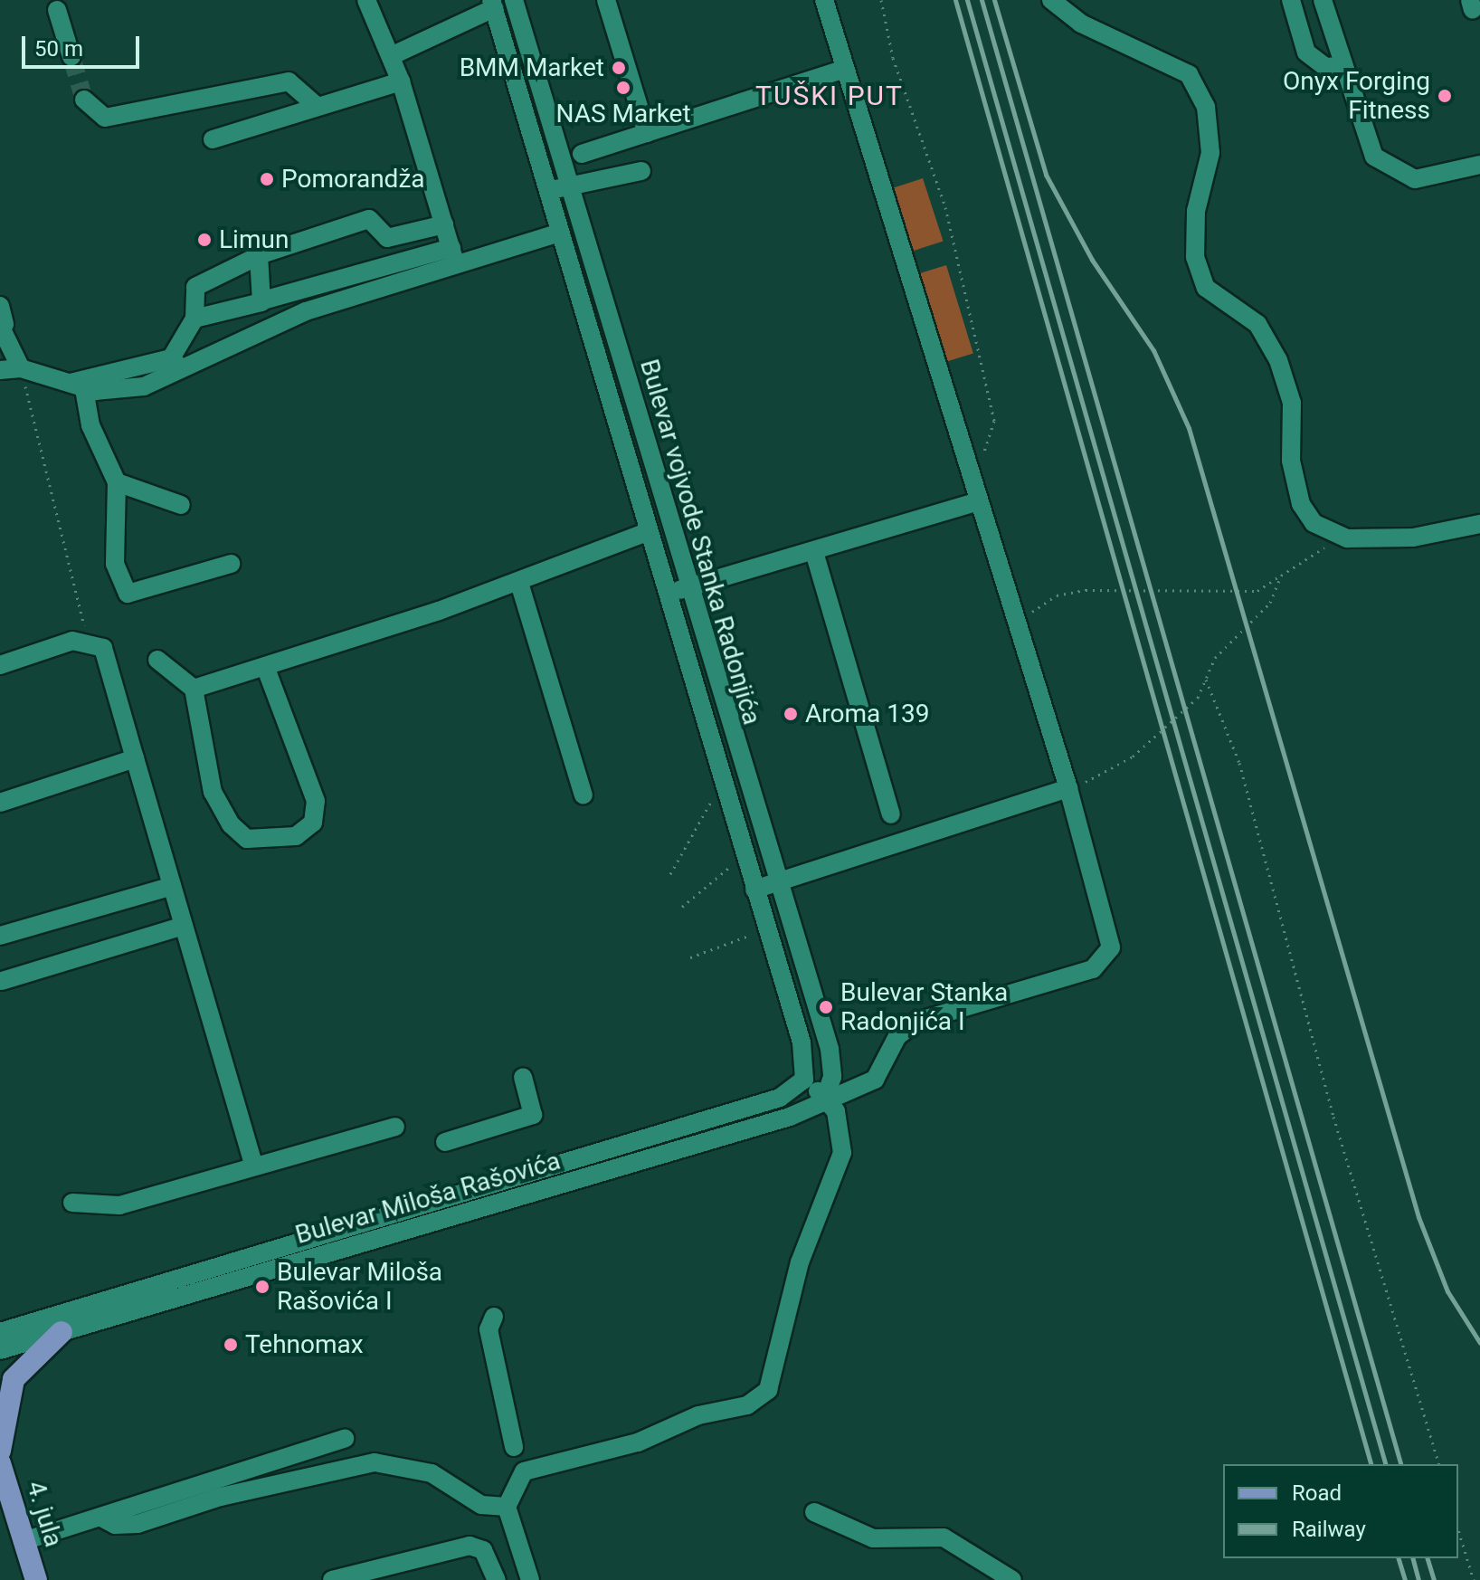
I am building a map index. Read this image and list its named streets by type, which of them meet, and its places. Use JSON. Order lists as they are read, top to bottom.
{
  "streets": {
    "main road": ["4. jula"],
    "street": ["Bulevar vojvode Stanka Radonjića", "Bulevar Miloša Rašovića"]
  },
  "crossings": [
    ["Bulevar vojvode Stanka Radonjića", "Bulevar Miloša Rašovića"]
  ],
  "districts": ["TUŠKI PUT"],
  "places": [
    "BMM Market",
    "NAS Market",
    "Onyx Forging Fitness",
    "Pomorandža",
    "Limun",
    "Aroma 139",
    "Bulevar Stanka Radonjića I",
    "Bulevar Miloša Rašovića I",
    "Tehnomax"
  ],
  "legend": ["Road", "Railway"],
  "scale_bar": "50 m"
}
